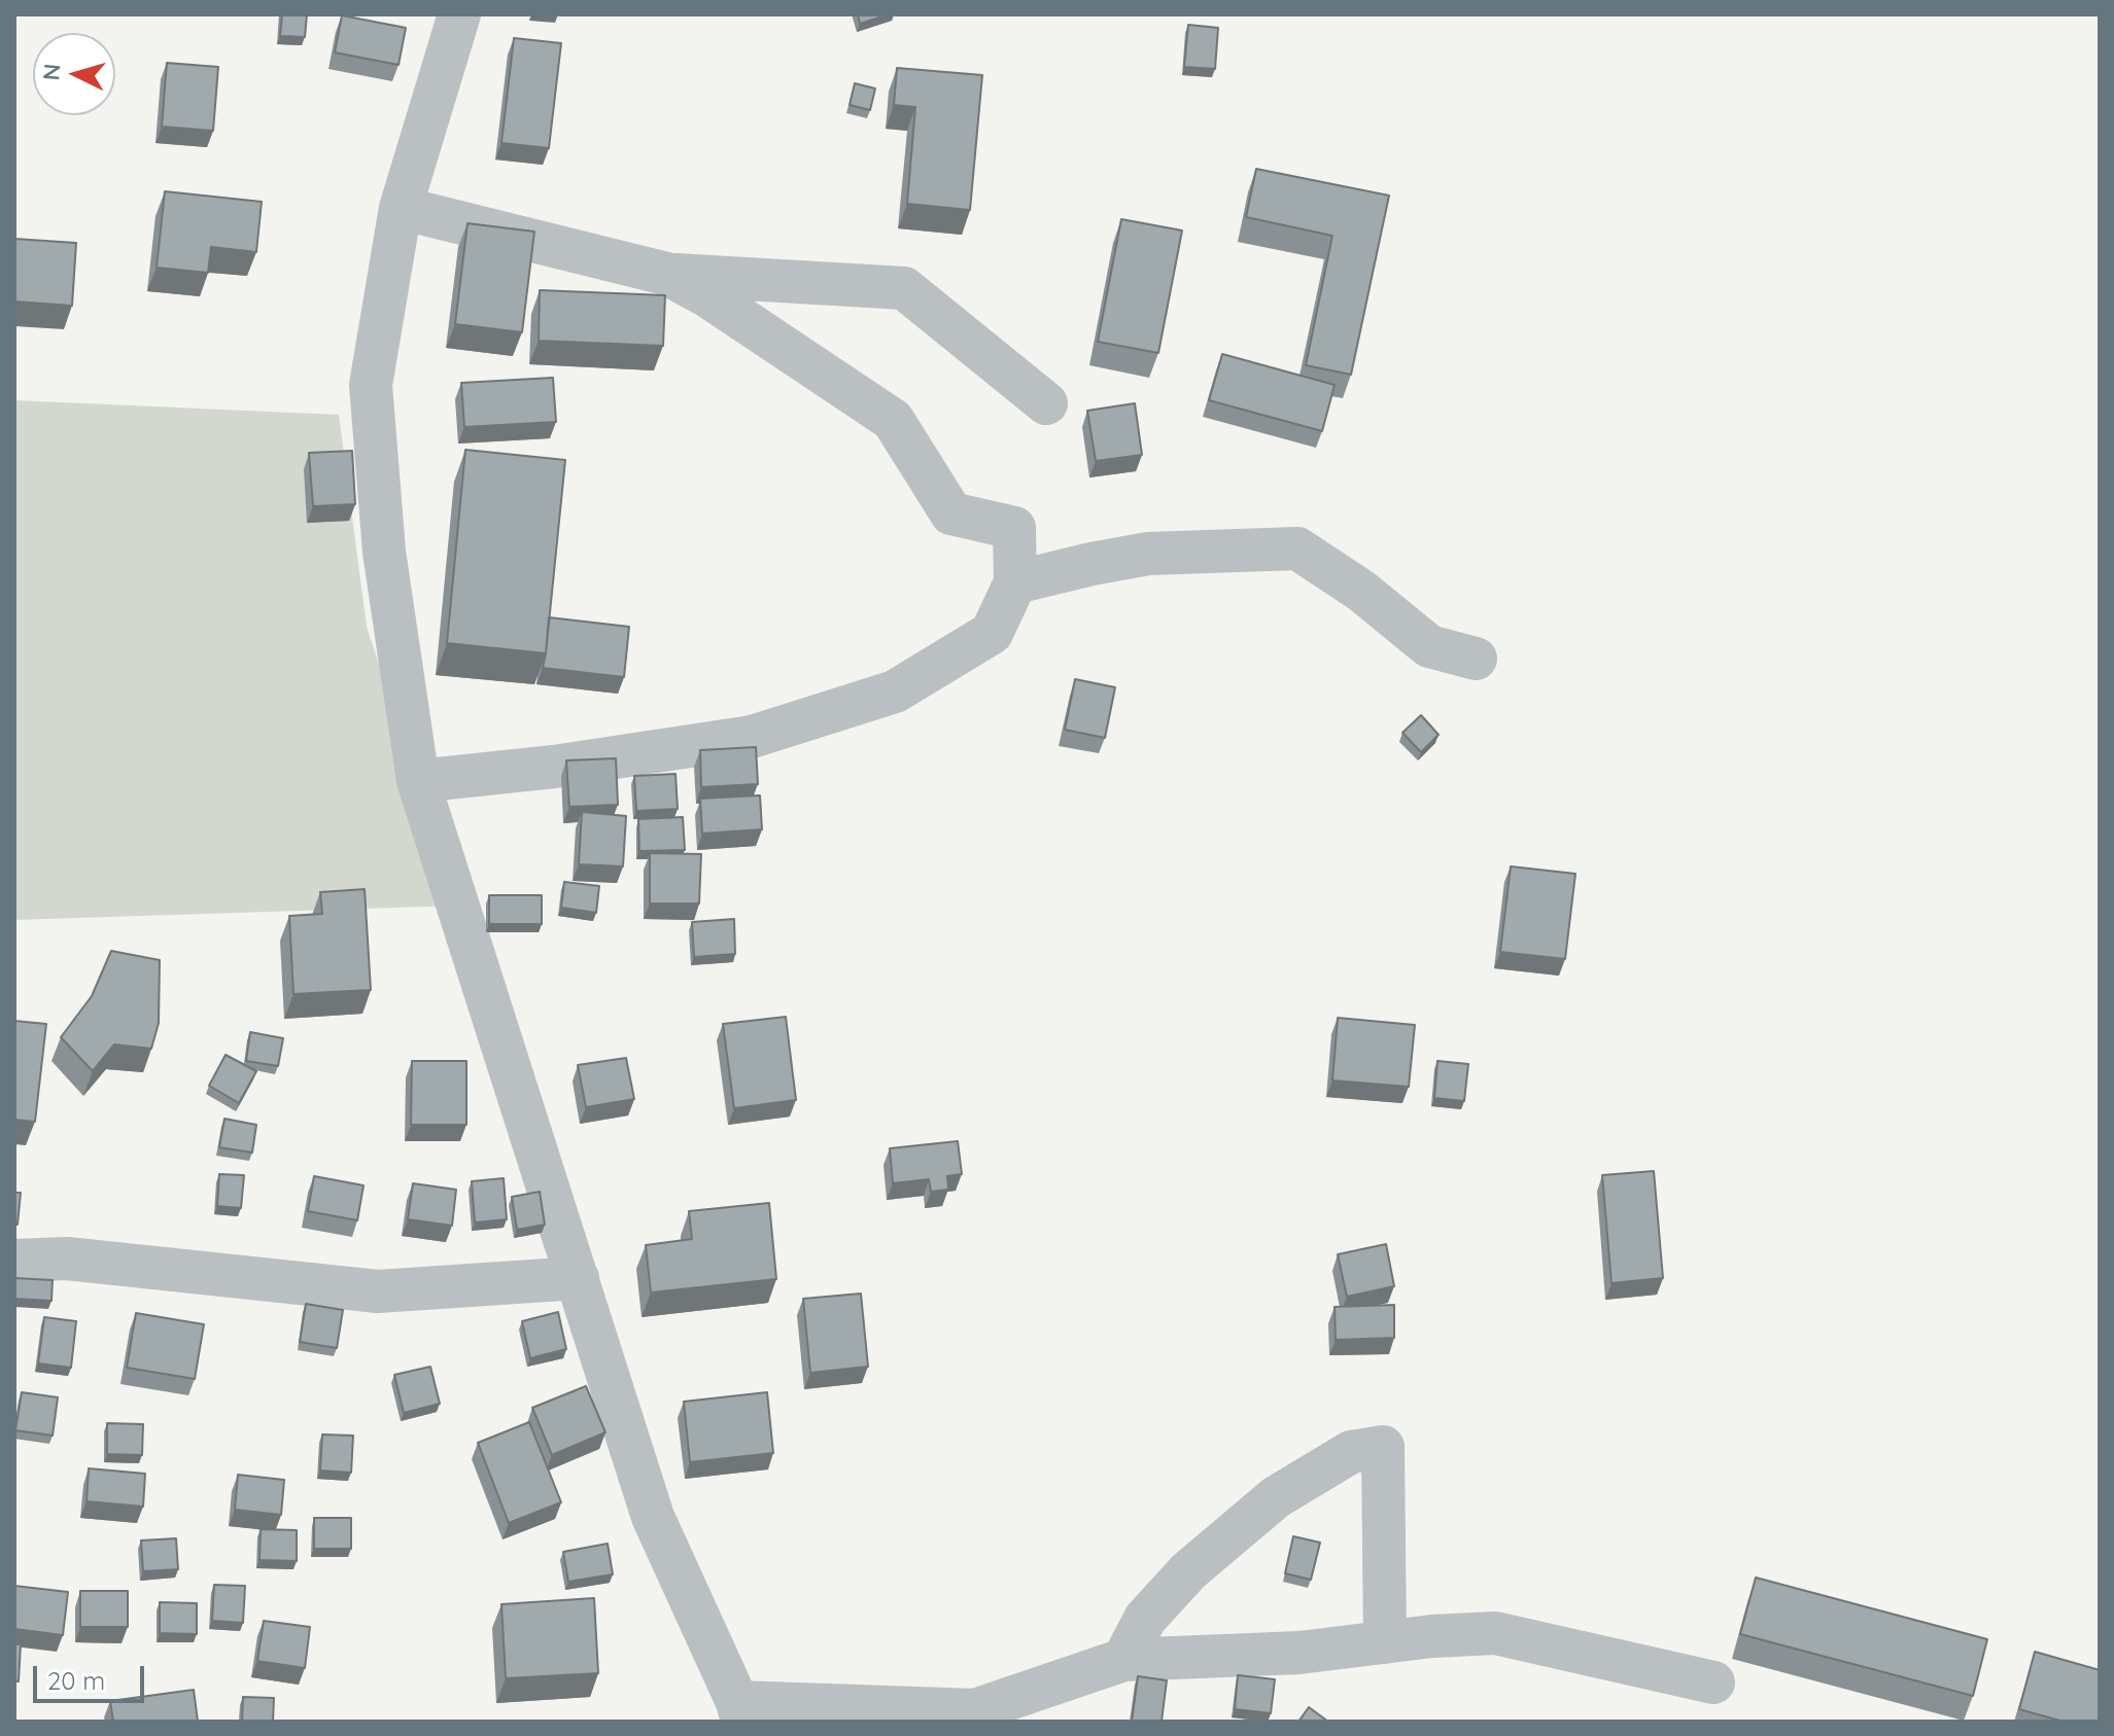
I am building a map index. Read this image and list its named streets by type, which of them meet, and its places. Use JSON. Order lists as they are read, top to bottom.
{
  "scale_bar": "20 m",
  "north": "left"
}
